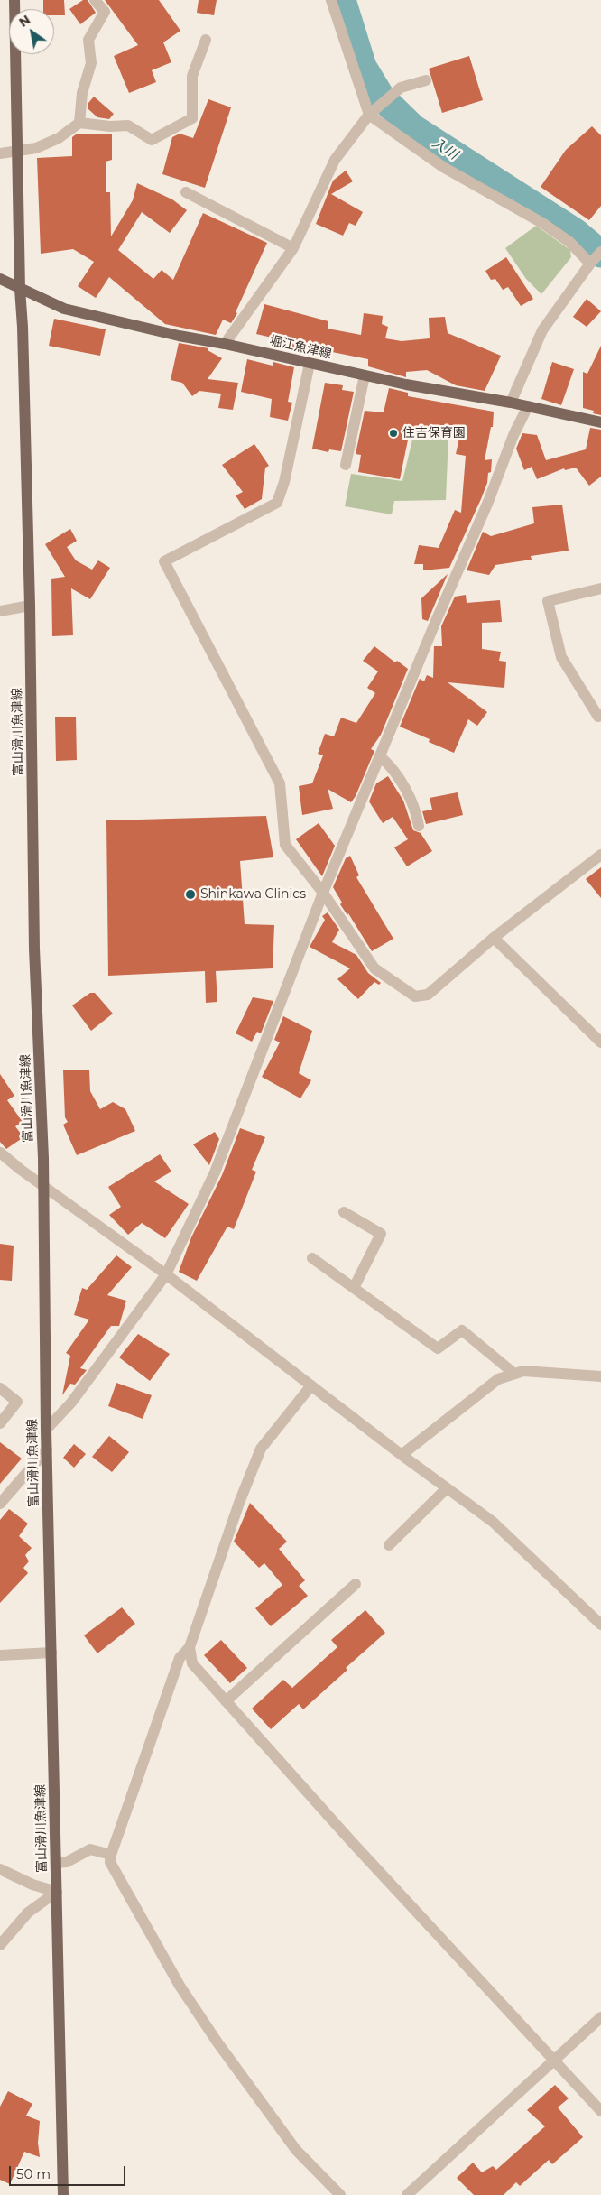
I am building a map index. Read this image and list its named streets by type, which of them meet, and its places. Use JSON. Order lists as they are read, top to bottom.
{
  "streets": {
    "main road": ["堀江魚津線", "富山滑川魚津線"]
  },
  "crossings": [
    ["堀江魚津線", "富山滑川魚津線"]
  ],
  "water": ["入川"],
  "places": ["住吉保育園", "Shinkawa Clinics"],
  "scale_bar": "50 m",
  "north": "top left"
}
